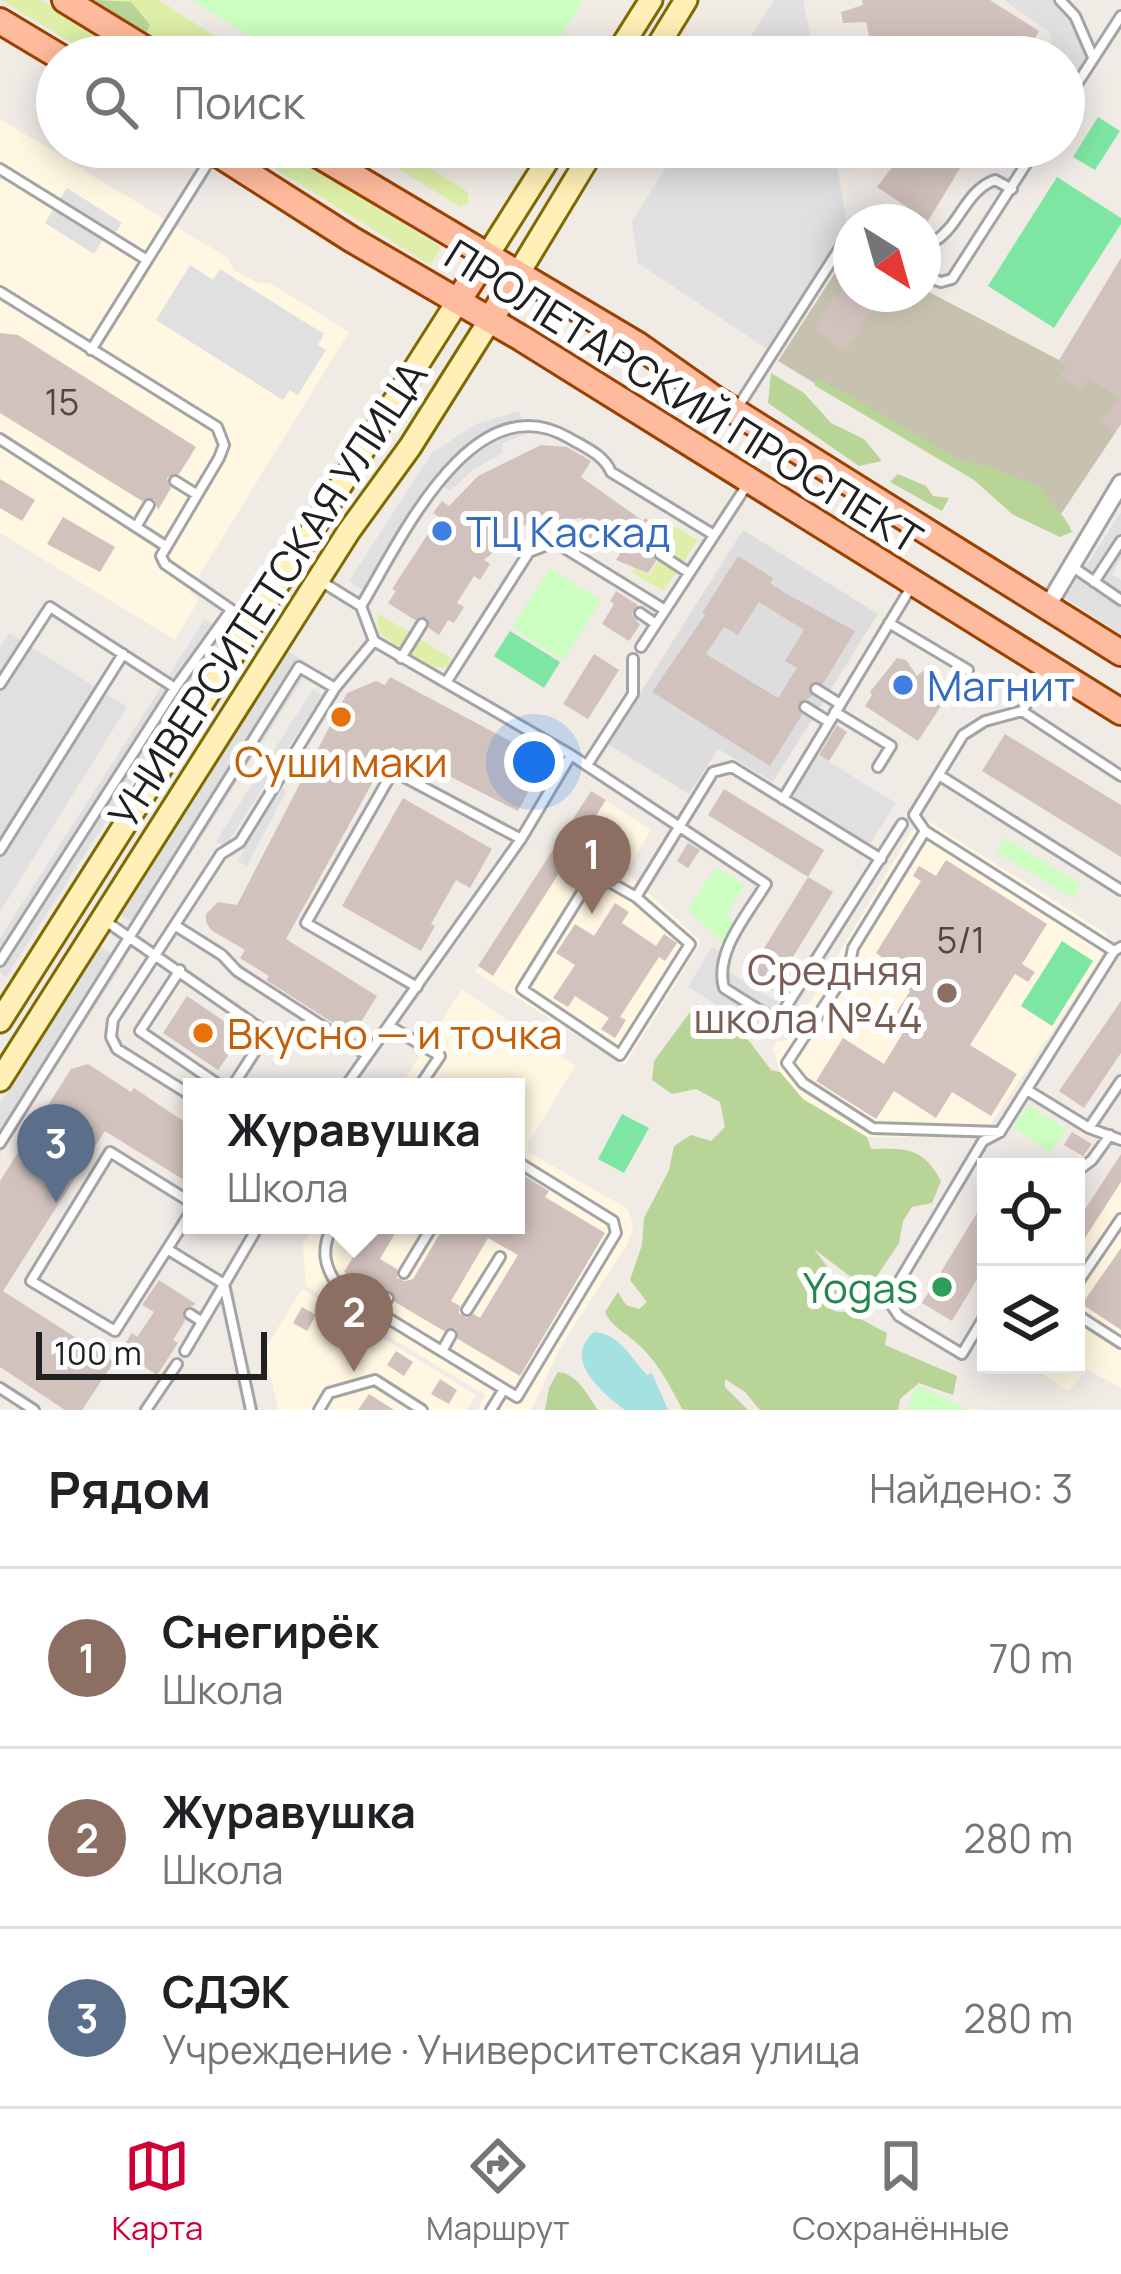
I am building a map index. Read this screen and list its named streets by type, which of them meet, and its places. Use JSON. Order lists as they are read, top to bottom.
{
  "streets": {
    "main road": ["ПРОЛЕТАРСКИЙ ПРОСПЕКТ", "УНИВЕРСИТЕТСКАЯ УЛИЦА"]
  },
  "crossings": [
    ["ПРОЛЕТАРСКИЙ ПРОСПЕКТ", "УНИВЕРСИТЕТСКАЯ УЛИЦА"]
  ],
  "places": [
    "ТЦ Каскад",
    "Магнит",
    "Суши маки",
    "Средняя школа №44",
    "Вкусно — и точка",
    "Yogas"
  ],
  "house_numbers": ["15", "5/1"],
  "scale_bar": "100 m",
  "north": "bottom right",
  "page": {
    "search": "Поиск",
    "pins": ["1", "3", "2"],
    "popup": ["Журавушка", "Школа"],
    "scale": "100 m",
    "heading": ["Рядом", "Найдено: 3"],
    "list": [
      {
        "mark": "1",
        "name": "Снегирёк",
        "note": "Школа",
        "value": "70 m"
      },
      {
        "mark": "2",
        "name": "Журавушка",
        "note": "Школа",
        "value": "280 m"
      },
      {
        "mark": "3",
        "name": "СДЭК",
        "note": "Учреждение · Университетская улица",
        "value": "280 m"
      }
    ],
    "nav": ["Карта", "Маршрут", "Сохранённые"]
  }
}
